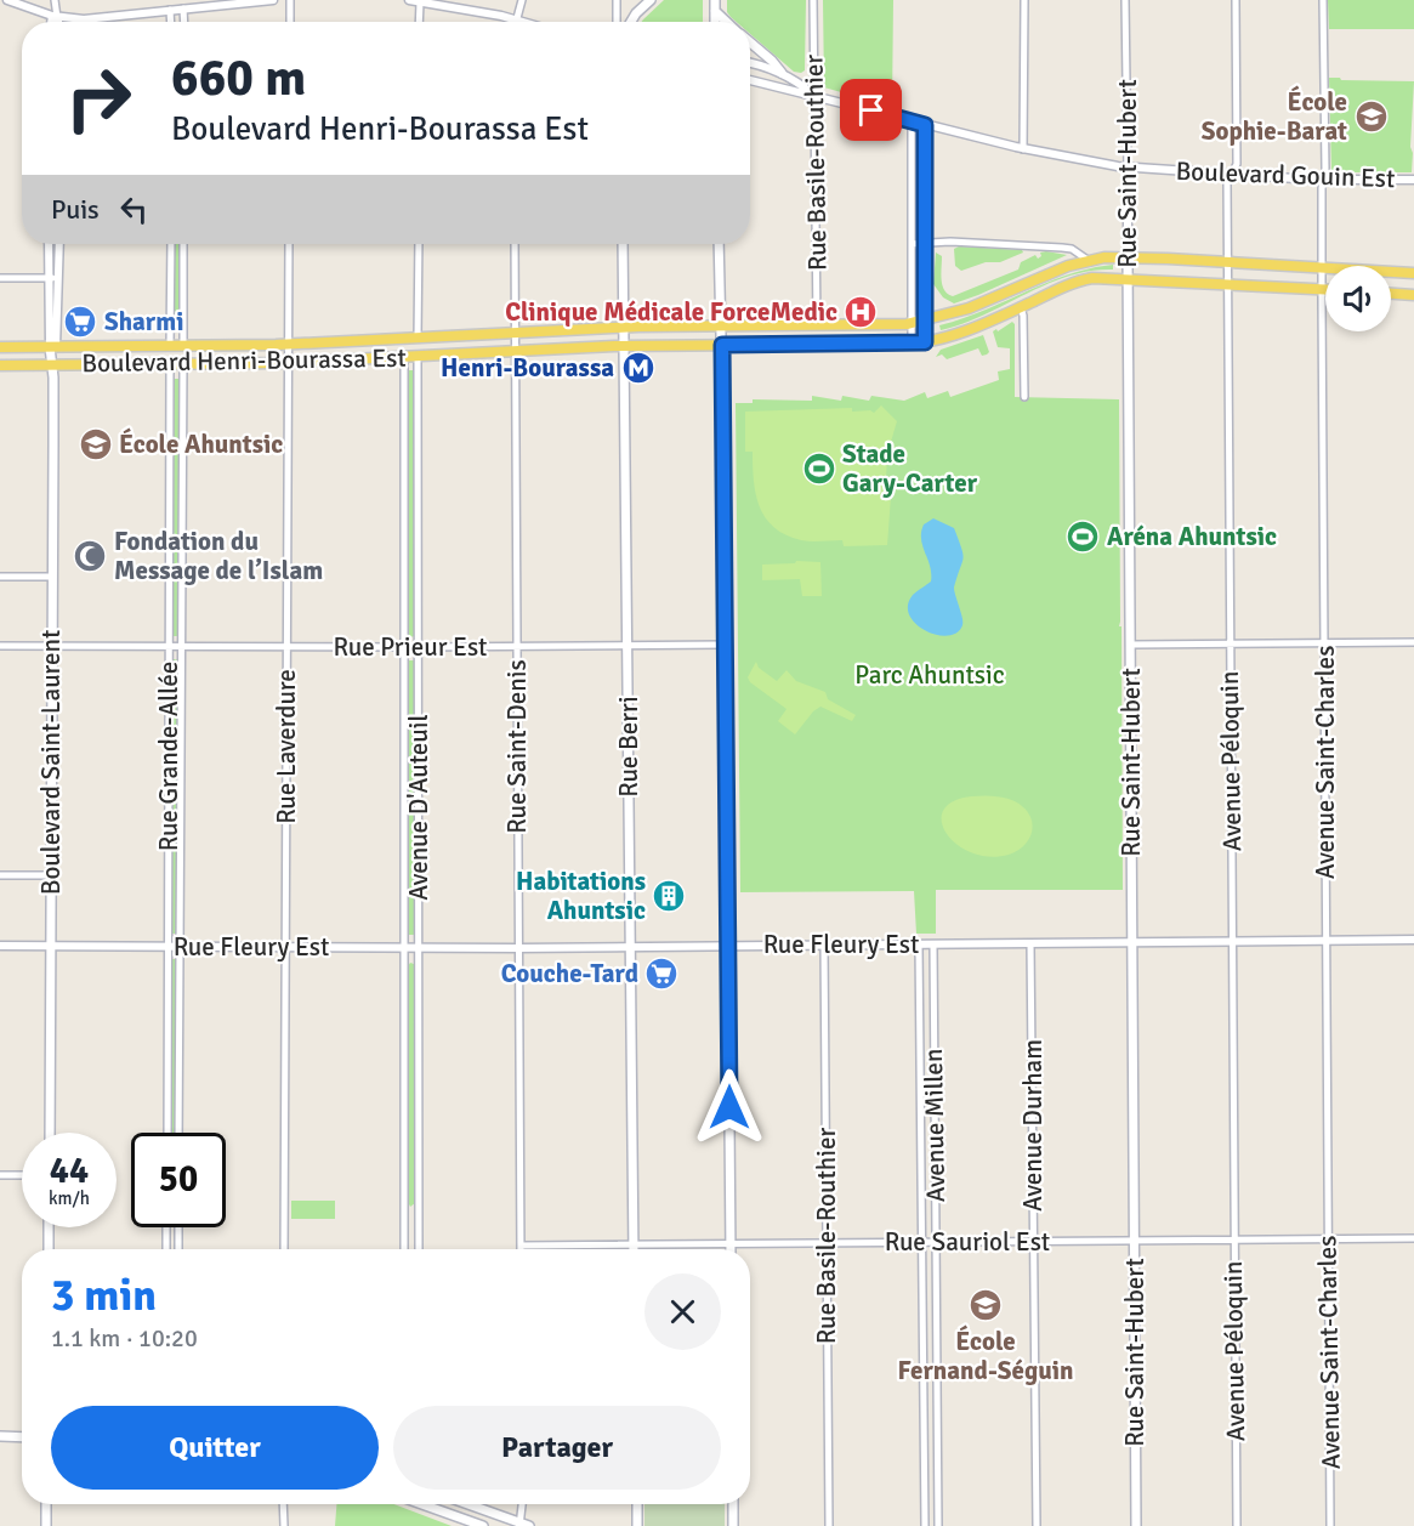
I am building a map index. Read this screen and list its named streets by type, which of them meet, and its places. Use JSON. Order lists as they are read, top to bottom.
{
  "streets": {
    "main road": [
      "Rue Saint-Hubert",
      "Boulevard Henri-Bourassa Est",
      "Rue Berri",
      "Boulevard Saint-Laurent"
    ],
    "street": [
      "Rue Basile-Routhier",
      "Boulevard Gouin Est",
      "Rue Prieur Est",
      "Rue Laverdure",
      "Rue Saint-Denis",
      "Rue Grande-Allée",
      "Avenue Péloquin",
      "Avenue Saint-Charles",
      "Avenue D'Auteuil",
      "Rue Fleury Est",
      "Avenue Millen",
      "Avenue Durham",
      "Rue Sauriol Est"
    ]
  },
  "crossings": [
    ["Rue Basile-Routhier", "Boulevard Gouin Est"],
    ["Rue Basile-Routhier", "Boulevard Henri-Bourassa Est"],
    ["Rue Basile-Routhier", "Rue Fleury Est"],
    ["Rue Basile-Routhier", "Rue Sauriol Est"],
    ["Rue Saint-Hubert", "Boulevard Gouin Est"],
    ["Rue Saint-Hubert", "Boulevard Henri-Bourassa Est"],
    ["Rue Saint-Hubert", "Rue Fleury Est"],
    ["Rue Saint-Hubert", "Rue Sauriol Est"],
    ["Boulevard Gouin Est", "Avenue Péloquin"],
    ["Boulevard Gouin Est", "Avenue Saint-Charles"],
    ["Boulevard Henri-Bourassa Est", "Rue Laverdure"],
    ["Boulevard Henri-Bourassa Est", "Rue Saint-Denis"],
    ["Boulevard Henri-Bourassa Est", "Rue Berri"],
    ["Boulevard Henri-Bourassa Est", "Rue Grande-Allée"],
    ["Boulevard Henri-Bourassa Est", "Avenue Péloquin"],
    ["Boulevard Henri-Bourassa Est", "Boulevard Saint-Laurent"],
    ["Boulevard Henri-Bourassa Est", "Avenue Saint-Charles"],
    ["Boulevard Henri-Bourassa Est", "Avenue D'Auteuil"],
    ["Rue Prieur Est", "Rue Laverdure"],
    ["Rue Prieur Est", "Rue Saint-Denis"],
    ["Rue Prieur Est", "Rue Berri"],
    ["Rue Prieur Est", "Rue Grande-Allée"],
    ["Rue Prieur Est", "Boulevard Saint-Laurent"],
    ["Rue Prieur Est", "Avenue D'Auteuil"],
    ["Rue Laverdure", "Rue Fleury Est"],
    ["Rue Saint-Denis", "Rue Fleury Est"],
    ["Rue Saint-Denis", "Rue Sauriol Est"],
    ["Rue Berri", "Rue Fleury Est"],
    ["Rue Berri", "Rue Sauriol Est"],
    ["Rue Grande-Allée", "Rue Fleury Est"],
    ["Avenue Péloquin", "Rue Fleury Est"],
    ["Avenue Péloquin", "Rue Sauriol Est"],
    ["Boulevard Saint-Laurent", "Rue Fleury Est"],
    ["Avenue Saint-Charles", "Rue Fleury Est"],
    ["Avenue Saint-Charles", "Rue Sauriol Est"],
    ["Avenue D'Auteuil", "Rue Fleury Est"],
    ["Rue Fleury Est", "Avenue Millen"],
    ["Rue Fleury Est", "Avenue Durham"],
    ["Avenue Millen", "Rue Sauriol Est"],
    ["Avenue Durham", "Rue Sauriol Est"]
  ],
  "parks": ["Parc Ahuntsic"],
  "places": {
    "school or university": ["École Sophie-Barat", "École Ahuntsic", "École Fernand-Séguin"],
    "hospital": ["Clinique Médicale ForceMedic"],
    "supermarket": ["Sharmi", "Couche-Tard"],
    "metro station": ["Henri-Bourassa"],
    "sports": ["Stade Gary-Carter", "Aréna Ahuntsic"],
    "mosque": ["Fondation du Message de l’Islam"],
    "building": ["Habitations Ahuntsic"]
  },
  "page": {
    "turn": ["660 m", "Boulevard Henri-Bourassa Est"],
    "then": "Puis",
    "speed": "44 km/h",
    "limit": "50",
    "heading": ["3 min", "1.1 km · 10:20"],
    "buttons": ["Quitter", "Partager"]
  }
}
